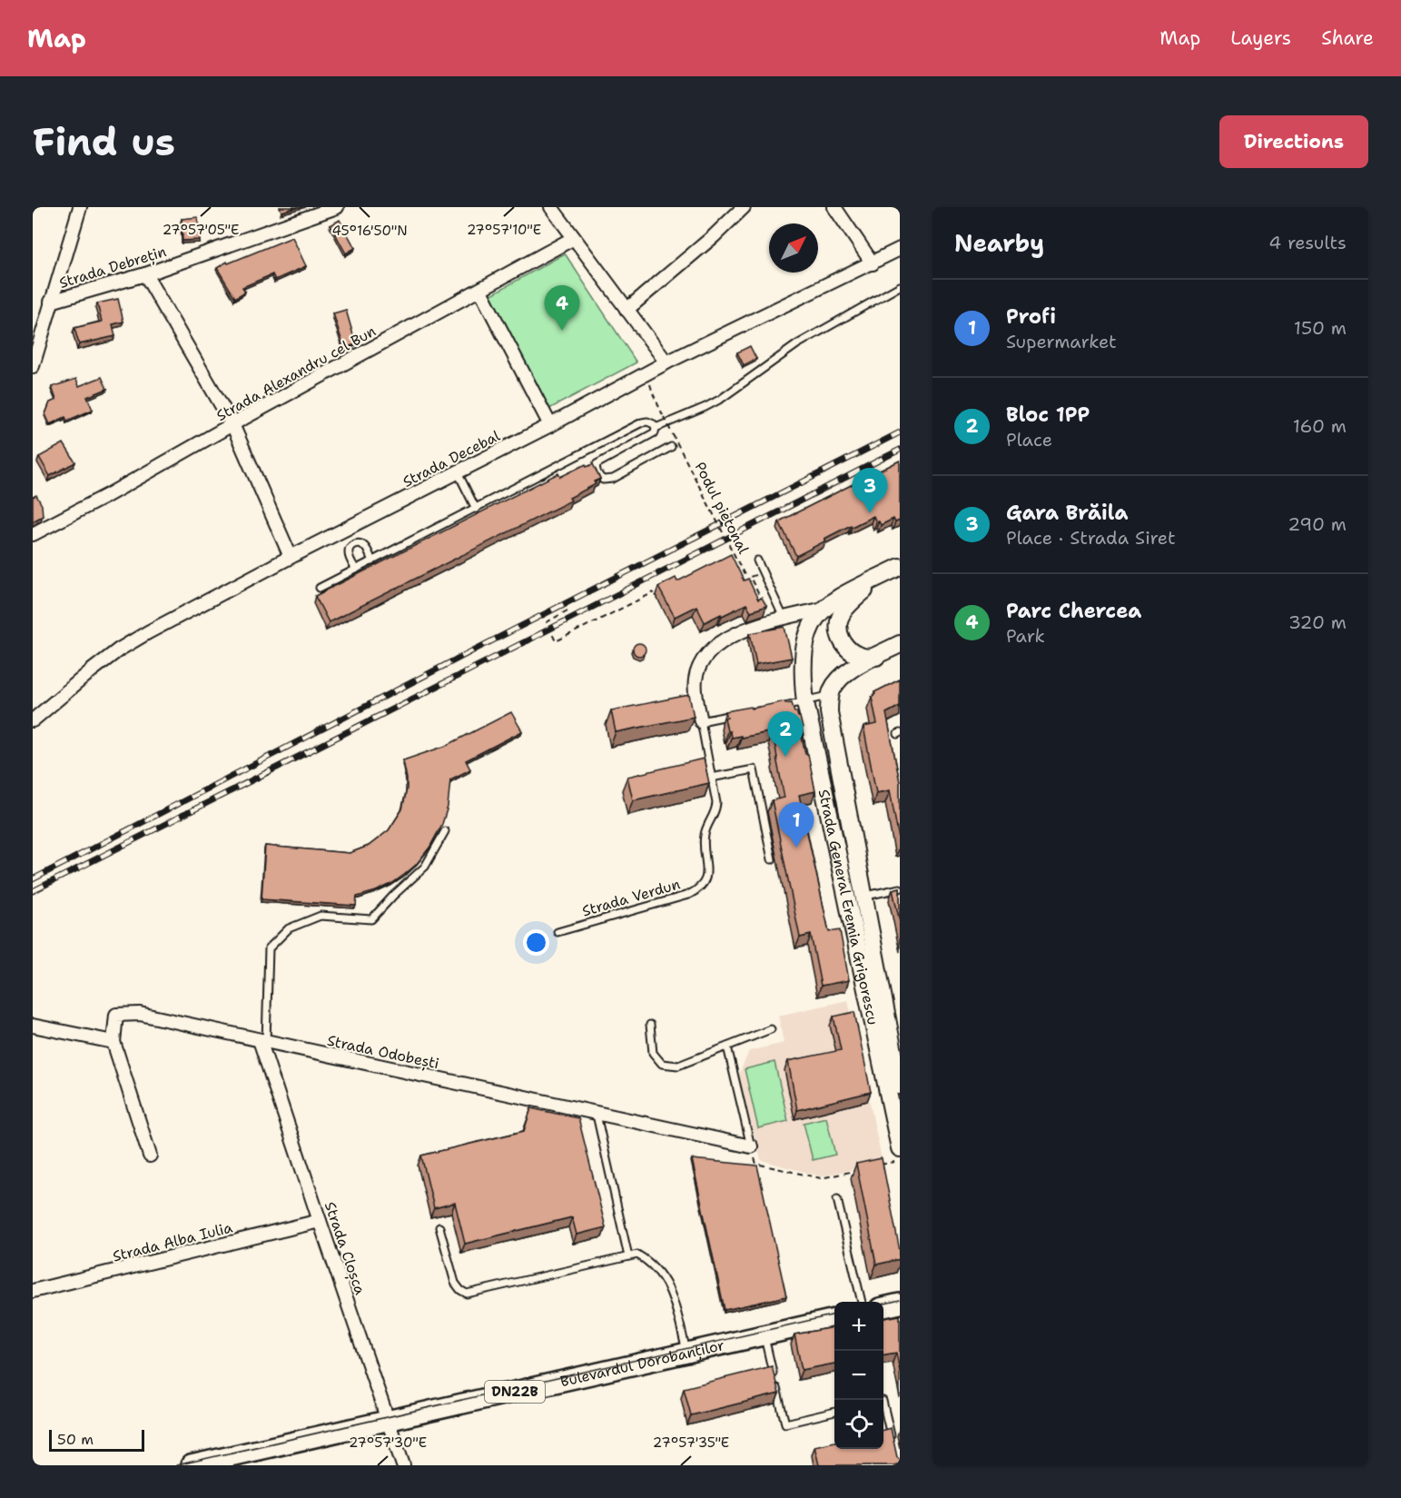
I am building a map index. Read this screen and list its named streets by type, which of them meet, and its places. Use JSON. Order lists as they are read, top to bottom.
{
  "streets": {
    "main road": ["Bulevardul Dorobanților", "DN22B"],
    "street": [
      "Strada Debrețin",
      "Strada Alexandru cel Bun",
      "Strada Decebal",
      "Strada General Eremia Grigorescu",
      "Strada Odobești",
      "Strada Alba Iulia",
      "Strada Cloșca"
    ],
    "lane": ["Strada Verdun"],
    "path": ["Podul pietonal"]
  },
  "crossings": [
    ["Strada Odobești", "Strada Cloșca"],
    ["Strada Alba Iulia", "Strada Cloșca"],
    ["Strada Cloșca", "Bulevardul Dorobanților"]
  ],
  "scale_bar": "50 m",
  "north": "top right",
  "page": {
    "header": "Map",
    "nav": ["Map", "Layers", "Share"],
    "buttons": "Directions",
    "title": "Find us",
    "heading": ["Nearby", "4 results"],
    "list": [
      {
        "mark": "1",
        "name": "Profi",
        "note": "Supermarket",
        "value": "150 m"
      },
      {
        "mark": "2",
        "name": "Bloc 1PP",
        "note": "Place",
        "value": "160 m"
      },
      {
        "mark": "3",
        "name": "Gara Brăila",
        "note": "Place · Strada Siret",
        "value": "290 m"
      },
      {
        "mark": "4",
        "name": "Parc Chercea",
        "note": "Park",
        "value": "320 m"
      }
    ],
    "pins": [
      "4",
      "3",
      "2",
      "1"
    ],
    "map_buttons": ["+", "−"],
    "scale": "50 m"
  },
  "coordinates": [
    "27°57'05\"E",
    "27°57'10\"E",
    "45°16'50\"N",
    "27°57'30\"E",
    "27°57'35\"E"
  ]
}
